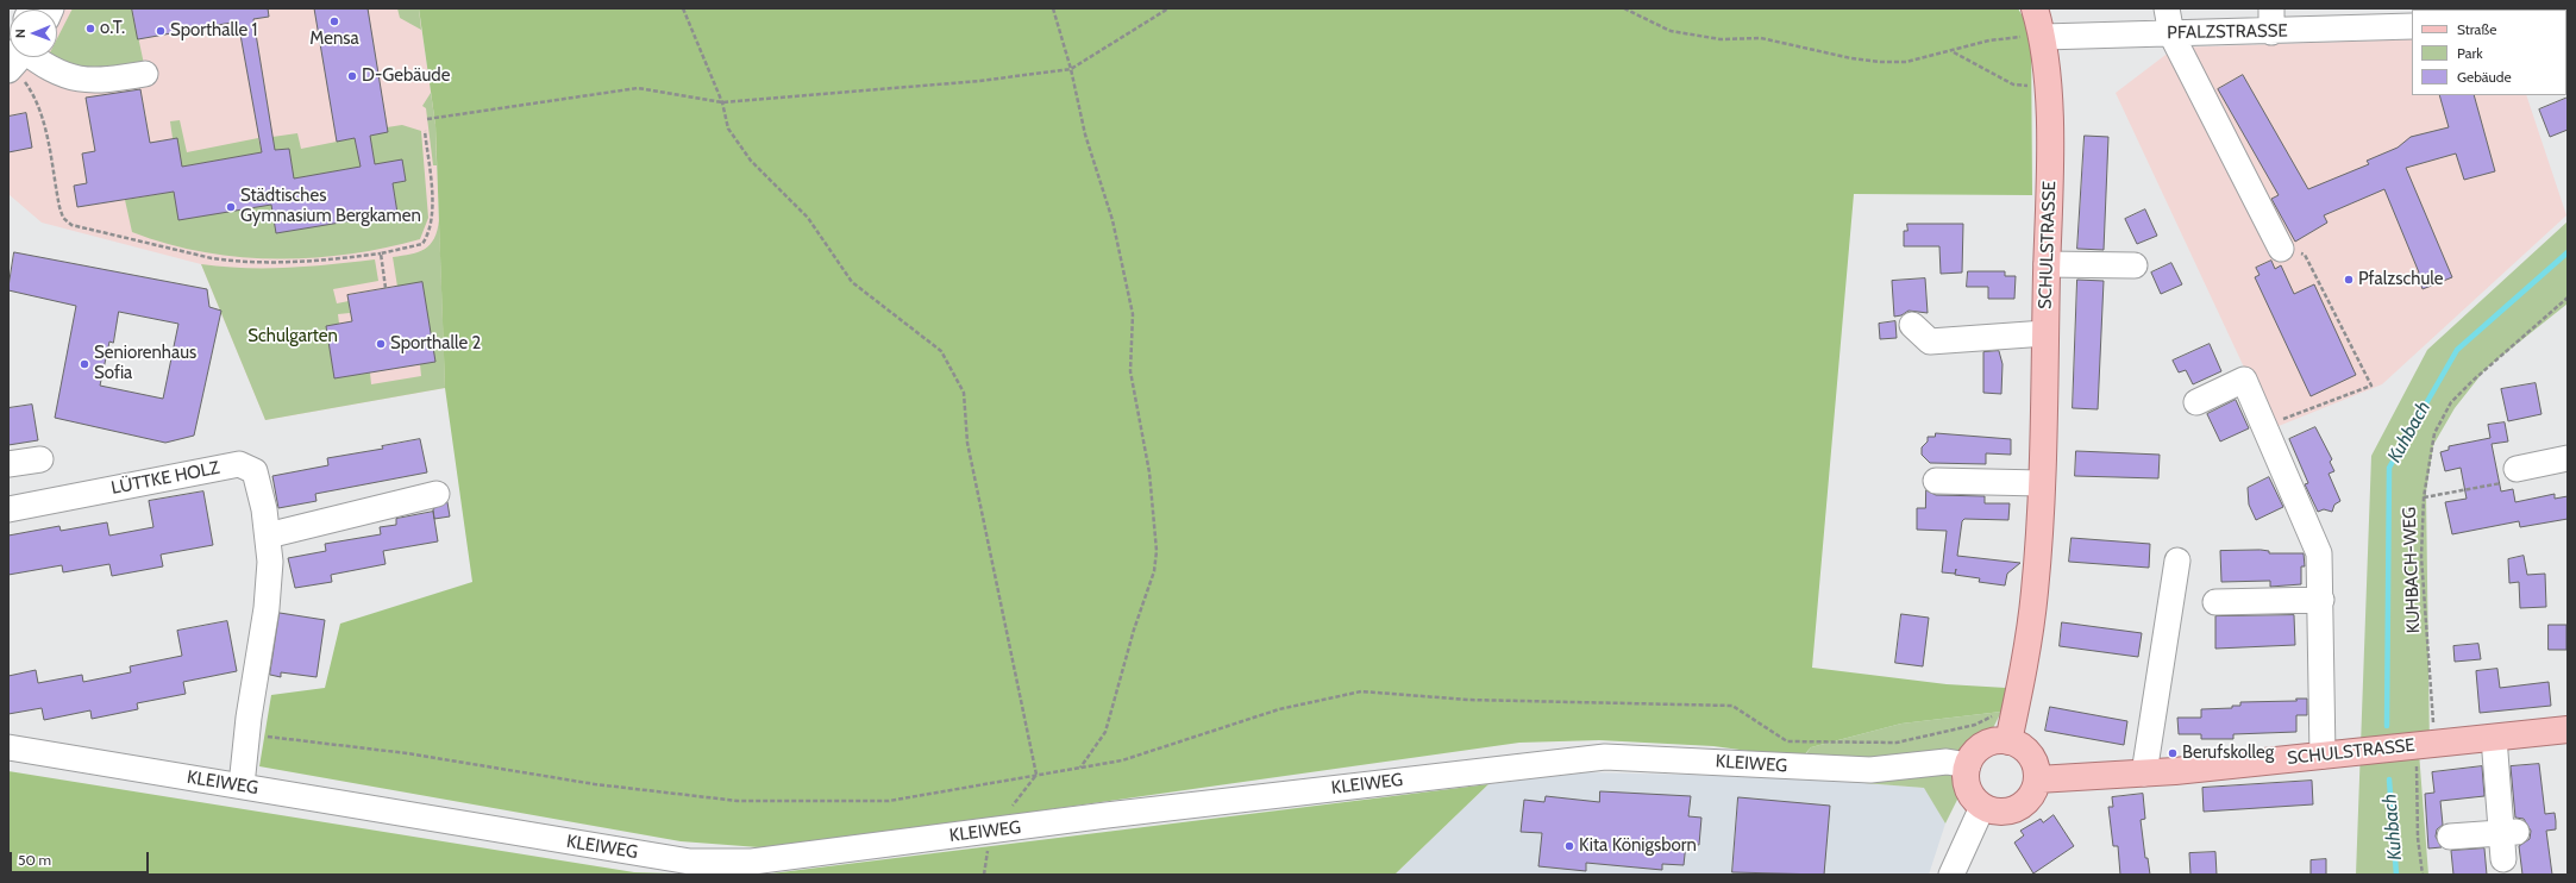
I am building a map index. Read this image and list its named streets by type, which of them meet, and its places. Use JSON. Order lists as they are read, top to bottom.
{
  "streets": {
    "main road": ["SCHULSTRASSE"],
    "street": ["PFALZSTRASSE", "LÜTTKE HOLZ", "KLEIWEG"],
    "path": ["KUHBACH-WEG"]
  },
  "crossings": [
    ["PFALZSTRASSE", "SCHULSTRASSE"],
    ["SCHULSTRASSE", "KLEIWEG"],
    ["LÜTTKE HOLZ", "KLEIWEG"]
  ],
  "water": ["Kuhbach"],
  "parks": ["Schulgarten"],
  "places": [
    "Mensa",
    "o.T.",
    "Sporthalle 1",
    "D-Gebäude",
    "Städtisches Gymnasium Bergkamen",
    "Pfalzschule",
    "Sporthalle 2",
    "Seniorenhaus Sofia",
    "Berufskolleg",
    "Kita Königsborn"
  ],
  "legend": ["Straße", "Park", "Gebäude"],
  "scale_bar": "50 m",
  "north": "left"
}
